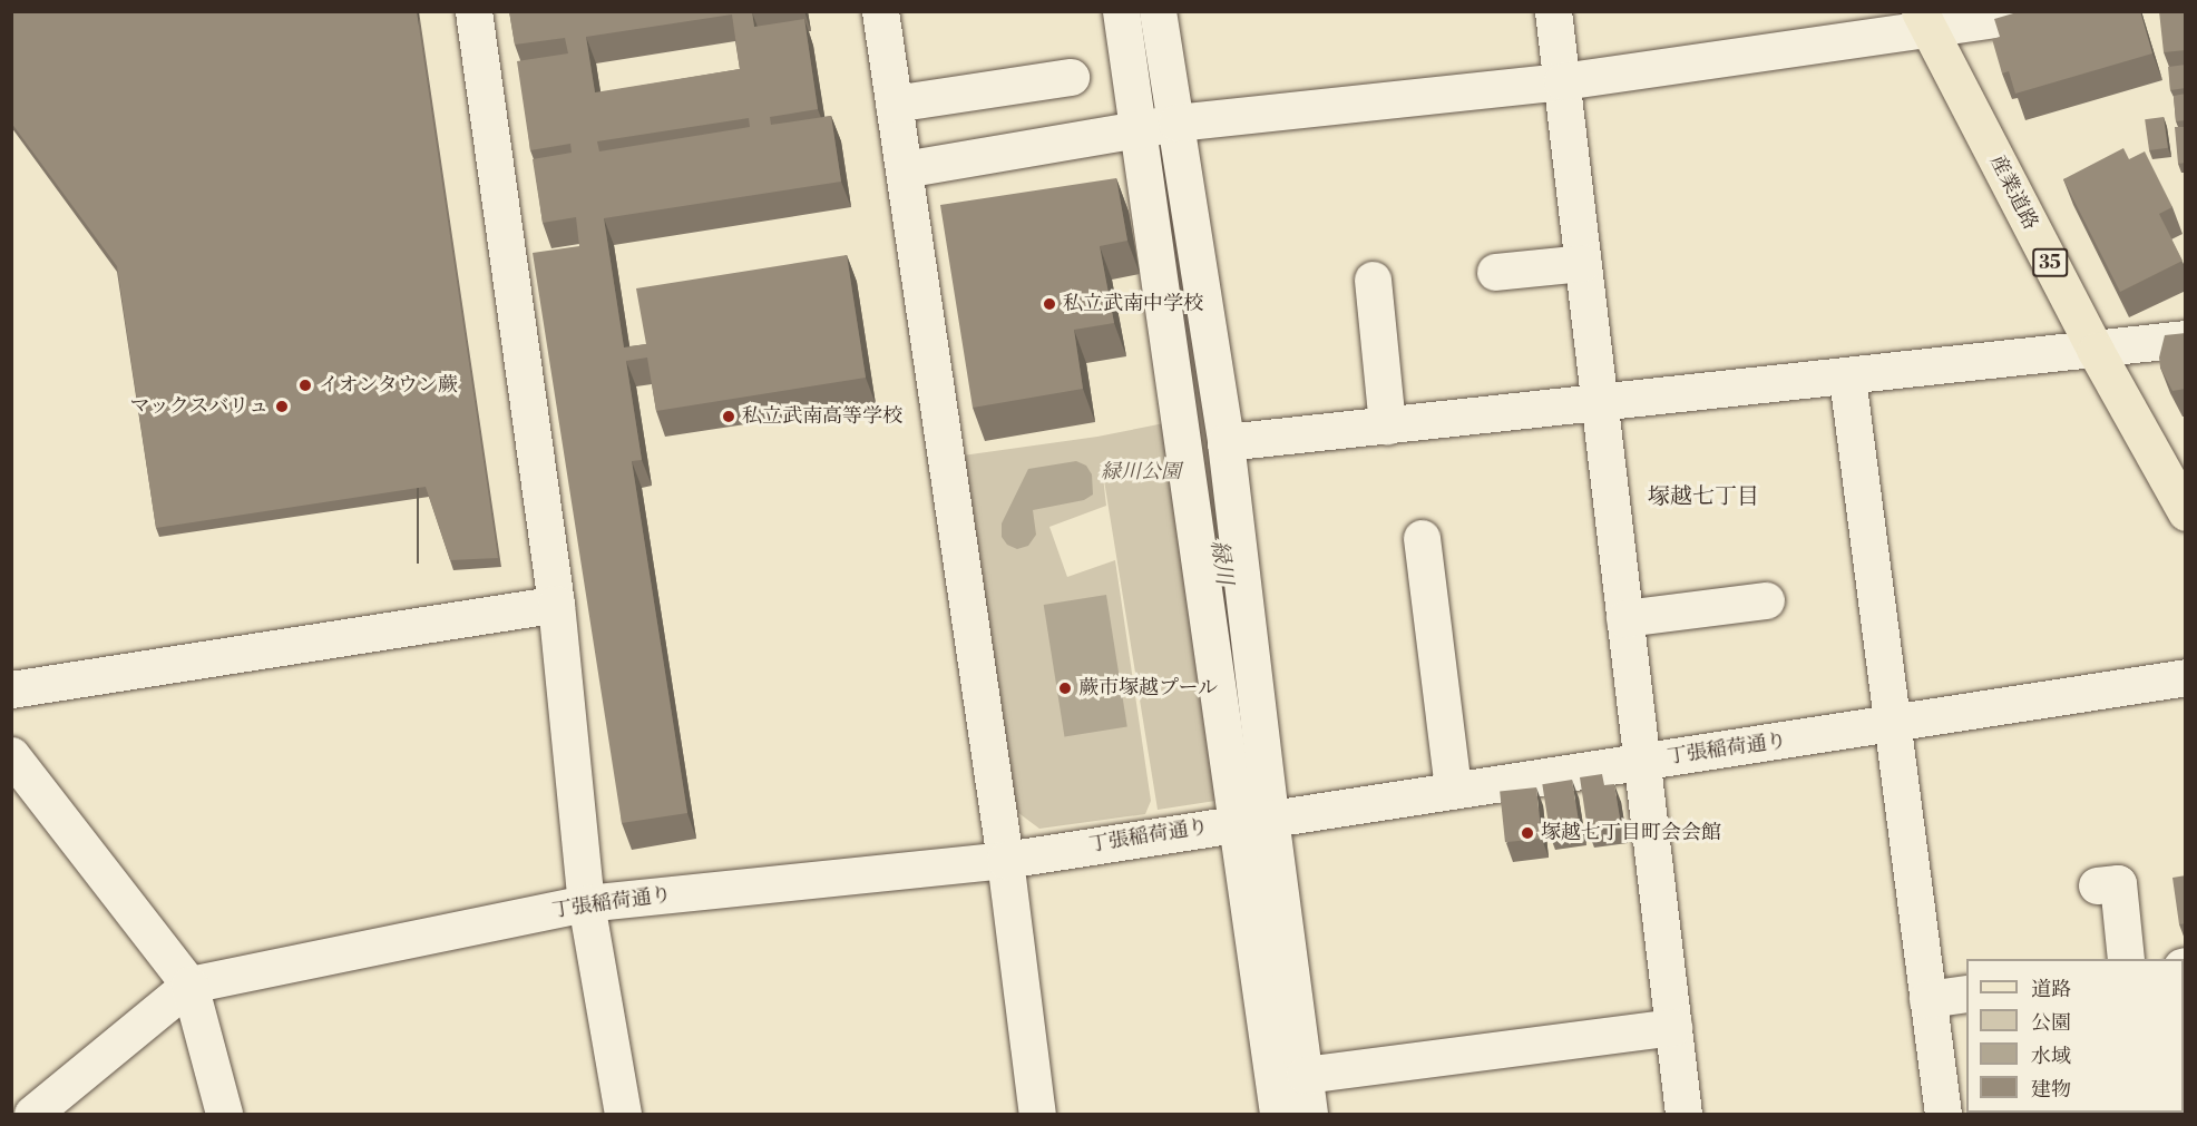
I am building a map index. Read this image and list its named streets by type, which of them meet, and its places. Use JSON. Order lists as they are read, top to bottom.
{
  "streets": {
    "main road": ["産業道路", "35"],
    "street": ["丁張稲荷通り"]
  },
  "districts": ["塚越七丁目"],
  "water": ["緑川"],
  "parks": ["緑川公園"],
  "places": [
    "私立武南中学校",
    "イオンタウン蕨",
    "マックスバリュ",
    "私立武南高等学校",
    "蕨市塚越プール",
    "塚越七丁目町会会館"
  ],
  "legend": [
    "道路",
    "公園",
    "水域",
    "建物"
  ]
}
